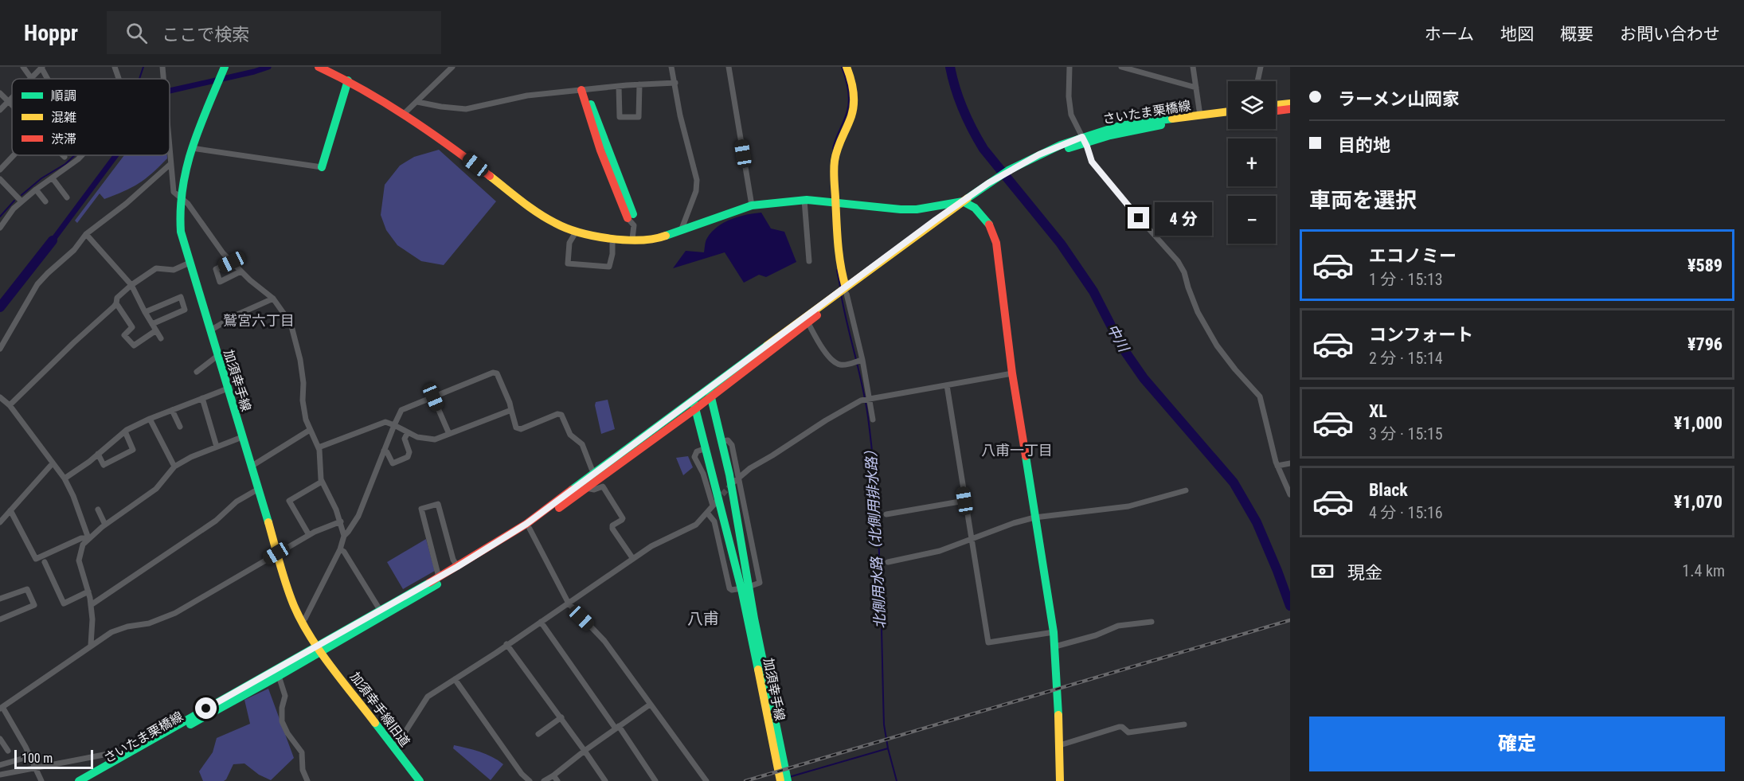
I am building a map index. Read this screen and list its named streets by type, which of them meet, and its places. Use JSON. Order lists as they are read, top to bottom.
{
  "streets": {
    "main road": ["さいたま栗橋線", "加須幸手線", "加須幸手線旧道"]
  },
  "crossings": [
    ["さいたま栗橋線", "加須幸手線"],
    ["さいたま栗橋線", "加須幸手線旧道"],
    ["加須幸手線", "加須幸手線旧道"]
  ],
  "districts": ["鷲宮六丁目", "八甫一丁目", "八甫"],
  "water": ["中川", "北側用水路（北側用排水路）"],
  "legend": ["順調", "混雑", "渋滞"],
  "scale_bar": "100 m",
  "page": {
    "header": "Hoppr",
    "search": "ここで検索",
    "nav": [
      "ホーム",
      "地図",
      "概要",
      "お問い合わせ"
    ],
    "banner": ["ラーメン山岡家", "目的地"],
    "map_buttons": ["+", "−"],
    "heading": "車両を選択",
    "bubble": "4 分",
    "list": [
      {
        "name": "エコノミー",
        "note": "1 分 · 15:13",
        "value": "¥589"
      },
      {
        "name": "コンフォート",
        "note": "2 分 · 15:14",
        "value": "¥796"
      },
      {
        "name": "XL",
        "note": "3 分 · 15:15",
        "value": "¥1,000"
      },
      {
        "name": "Black",
        "note": "4 分 · 15:16",
        "value": "¥1,070"
      }
    ],
    "pay": ["現金", "1.4 km"],
    "buttons": "確定",
    "scale": "100 m"
  }
}
